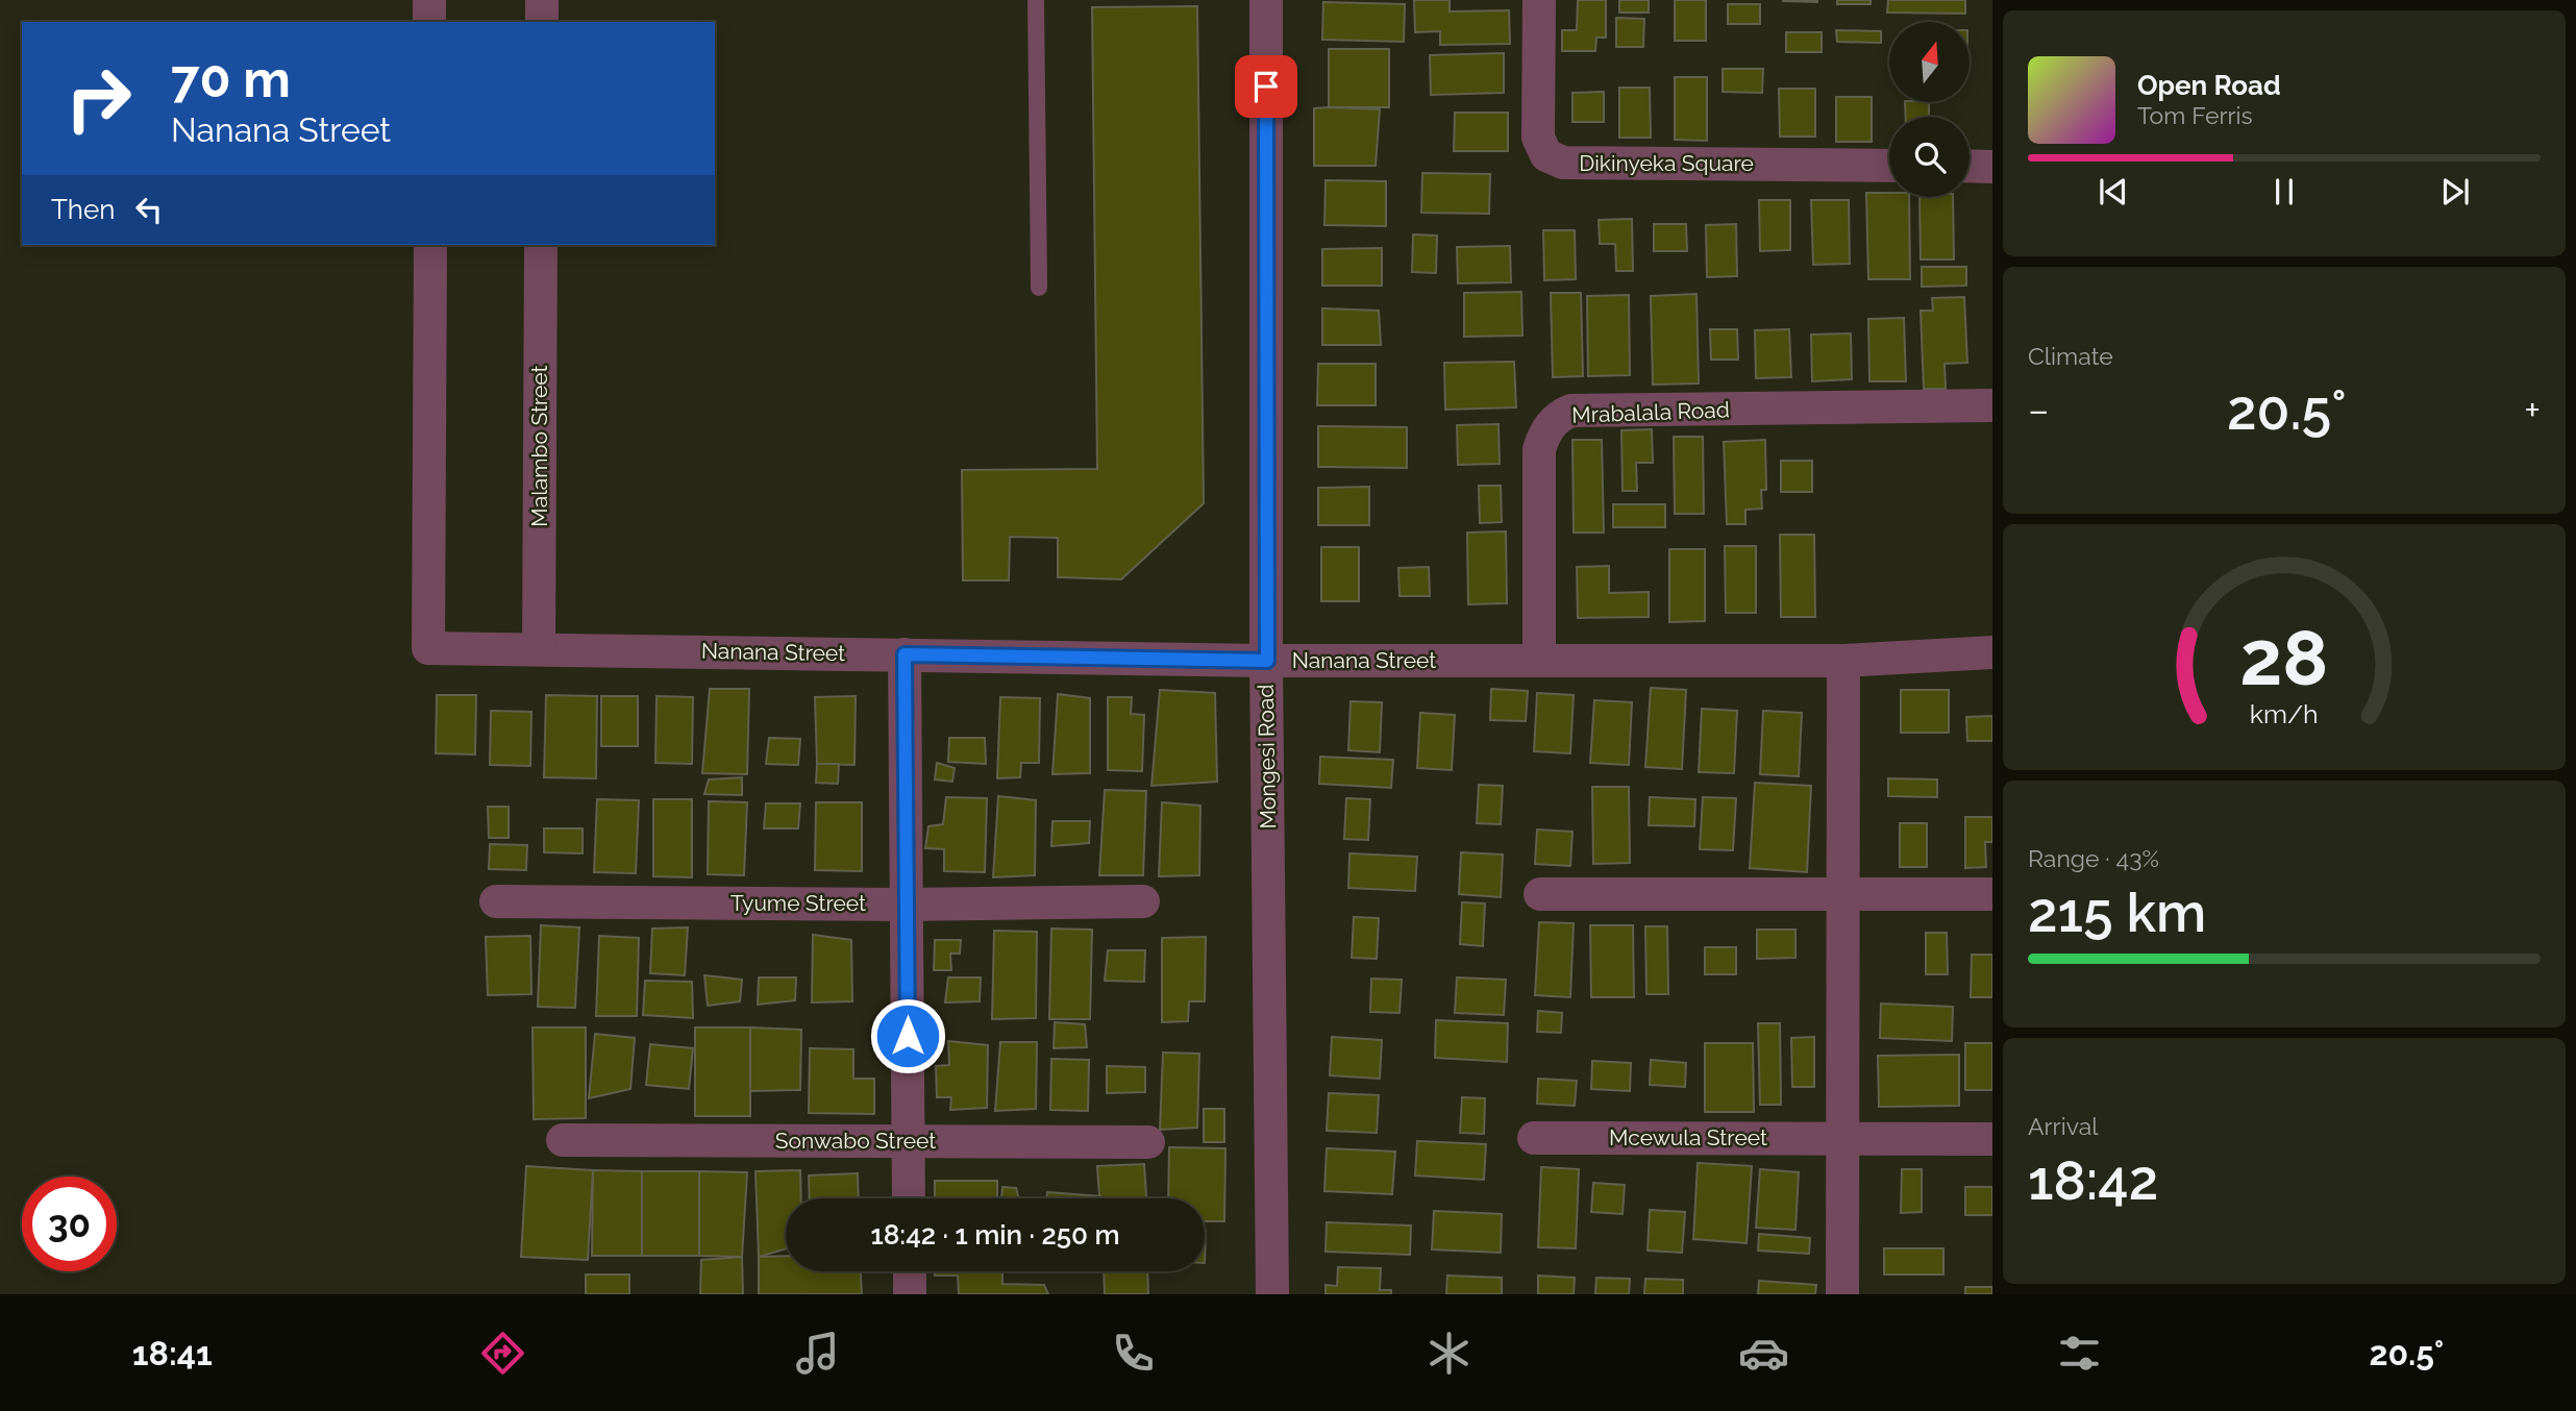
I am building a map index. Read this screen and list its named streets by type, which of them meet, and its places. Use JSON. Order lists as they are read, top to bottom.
{
  "streets": {
    "street": [
      "Dikinyeka Square",
      "Mrabalala Road",
      "Malambo Street",
      "Nanana Street",
      "Mongesi Road",
      "Tyume Street",
      "Mcewula Street",
      "Sonwabo Street"
    ]
  },
  "crossings": [
    ["Mrabalala Road", "Nanana Street"],
    ["Malambo Street", "Nanana Street"],
    ["Nanana Street", "Mongesi Road"]
  ],
  "north": "top",
  "page": {
    "turn": ["70 m", "Nanana Street"],
    "song": ["Open Road", "Tom Ferris"],
    "then": "Then",
    "tile": [
      "Climate",
      ["Range · 43%", "215 km"],
      ["Arrival", "18:42"]
    ],
    "heat": ["−", "20.5°", "+"],
    "limit": "30",
    "trip": "18:42 · 1 min · 250 m",
    "tabs": ["18:41", "20.5°"],
    "gauge": ["28", "km/h"]
  }
}
